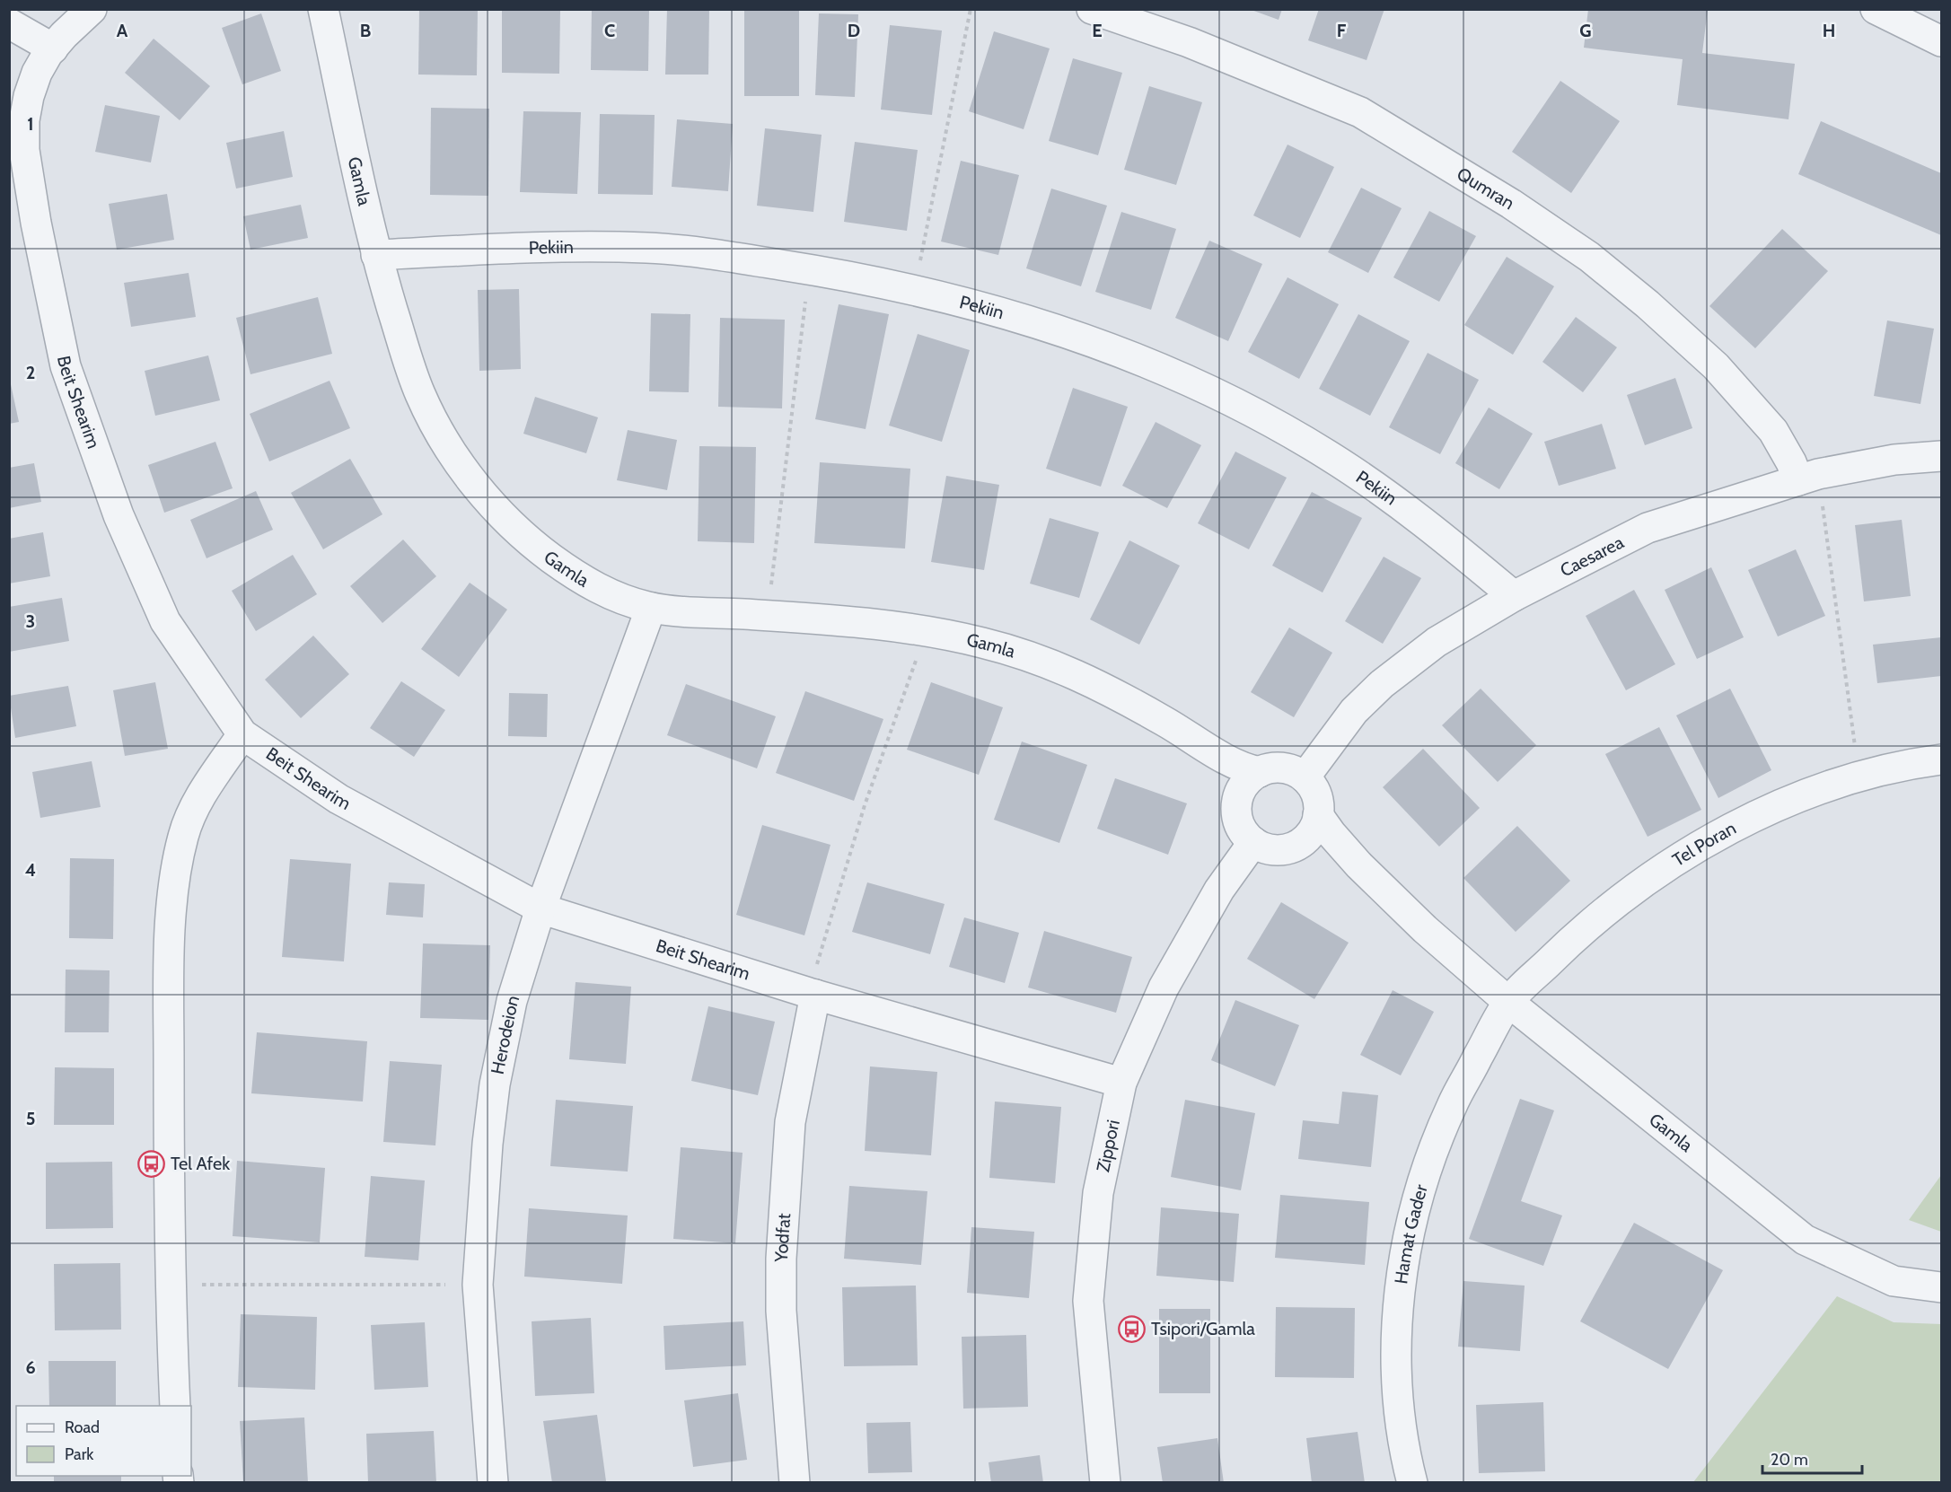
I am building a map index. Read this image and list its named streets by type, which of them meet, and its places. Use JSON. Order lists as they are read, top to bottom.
{
  "streets": {
    "street": [
      "Gamla",
      "Qumran",
      "Pekiin",
      "Beit Shearim",
      "Caesarea",
      "Tel Poran",
      "Herodeion",
      "Zippori",
      "Hamat Gader",
      "Yodfat"
    ]
  },
  "crossings": [
    ["Gamla", "Pekiin"],
    ["Gamla", "Caesarea"],
    ["Gamla", "Tel Poran"],
    ["Gamla", "Herodeion"],
    ["Gamla", "Zippori"],
    ["Gamla", "Hamat Gader"],
    ["Qumran", "Caesarea"],
    ["Pekiin", "Caesarea"],
    ["Beit Shearim", "Herodeion"],
    ["Beit Shearim", "Zippori"],
    ["Beit Shearim", "Yodfat"],
    ["Caesarea", "Zippori"],
    ["Tel Poran", "Hamat Gader"]
  ],
  "places": {
    "bus stop": ["Tel Afek", "Tsipori/Gamla"]
  },
  "legend": ["Road", "Park"],
  "scale_bar": "20 m",
  "grid": {
    "columns": [
      "A",
      "B",
      "C",
      "D",
      "E",
      "F",
      "G",
      "H"
    ],
    "rows": [
      "1",
      "2",
      "3",
      "4",
      "5",
      "6"
    ]
  }
}
